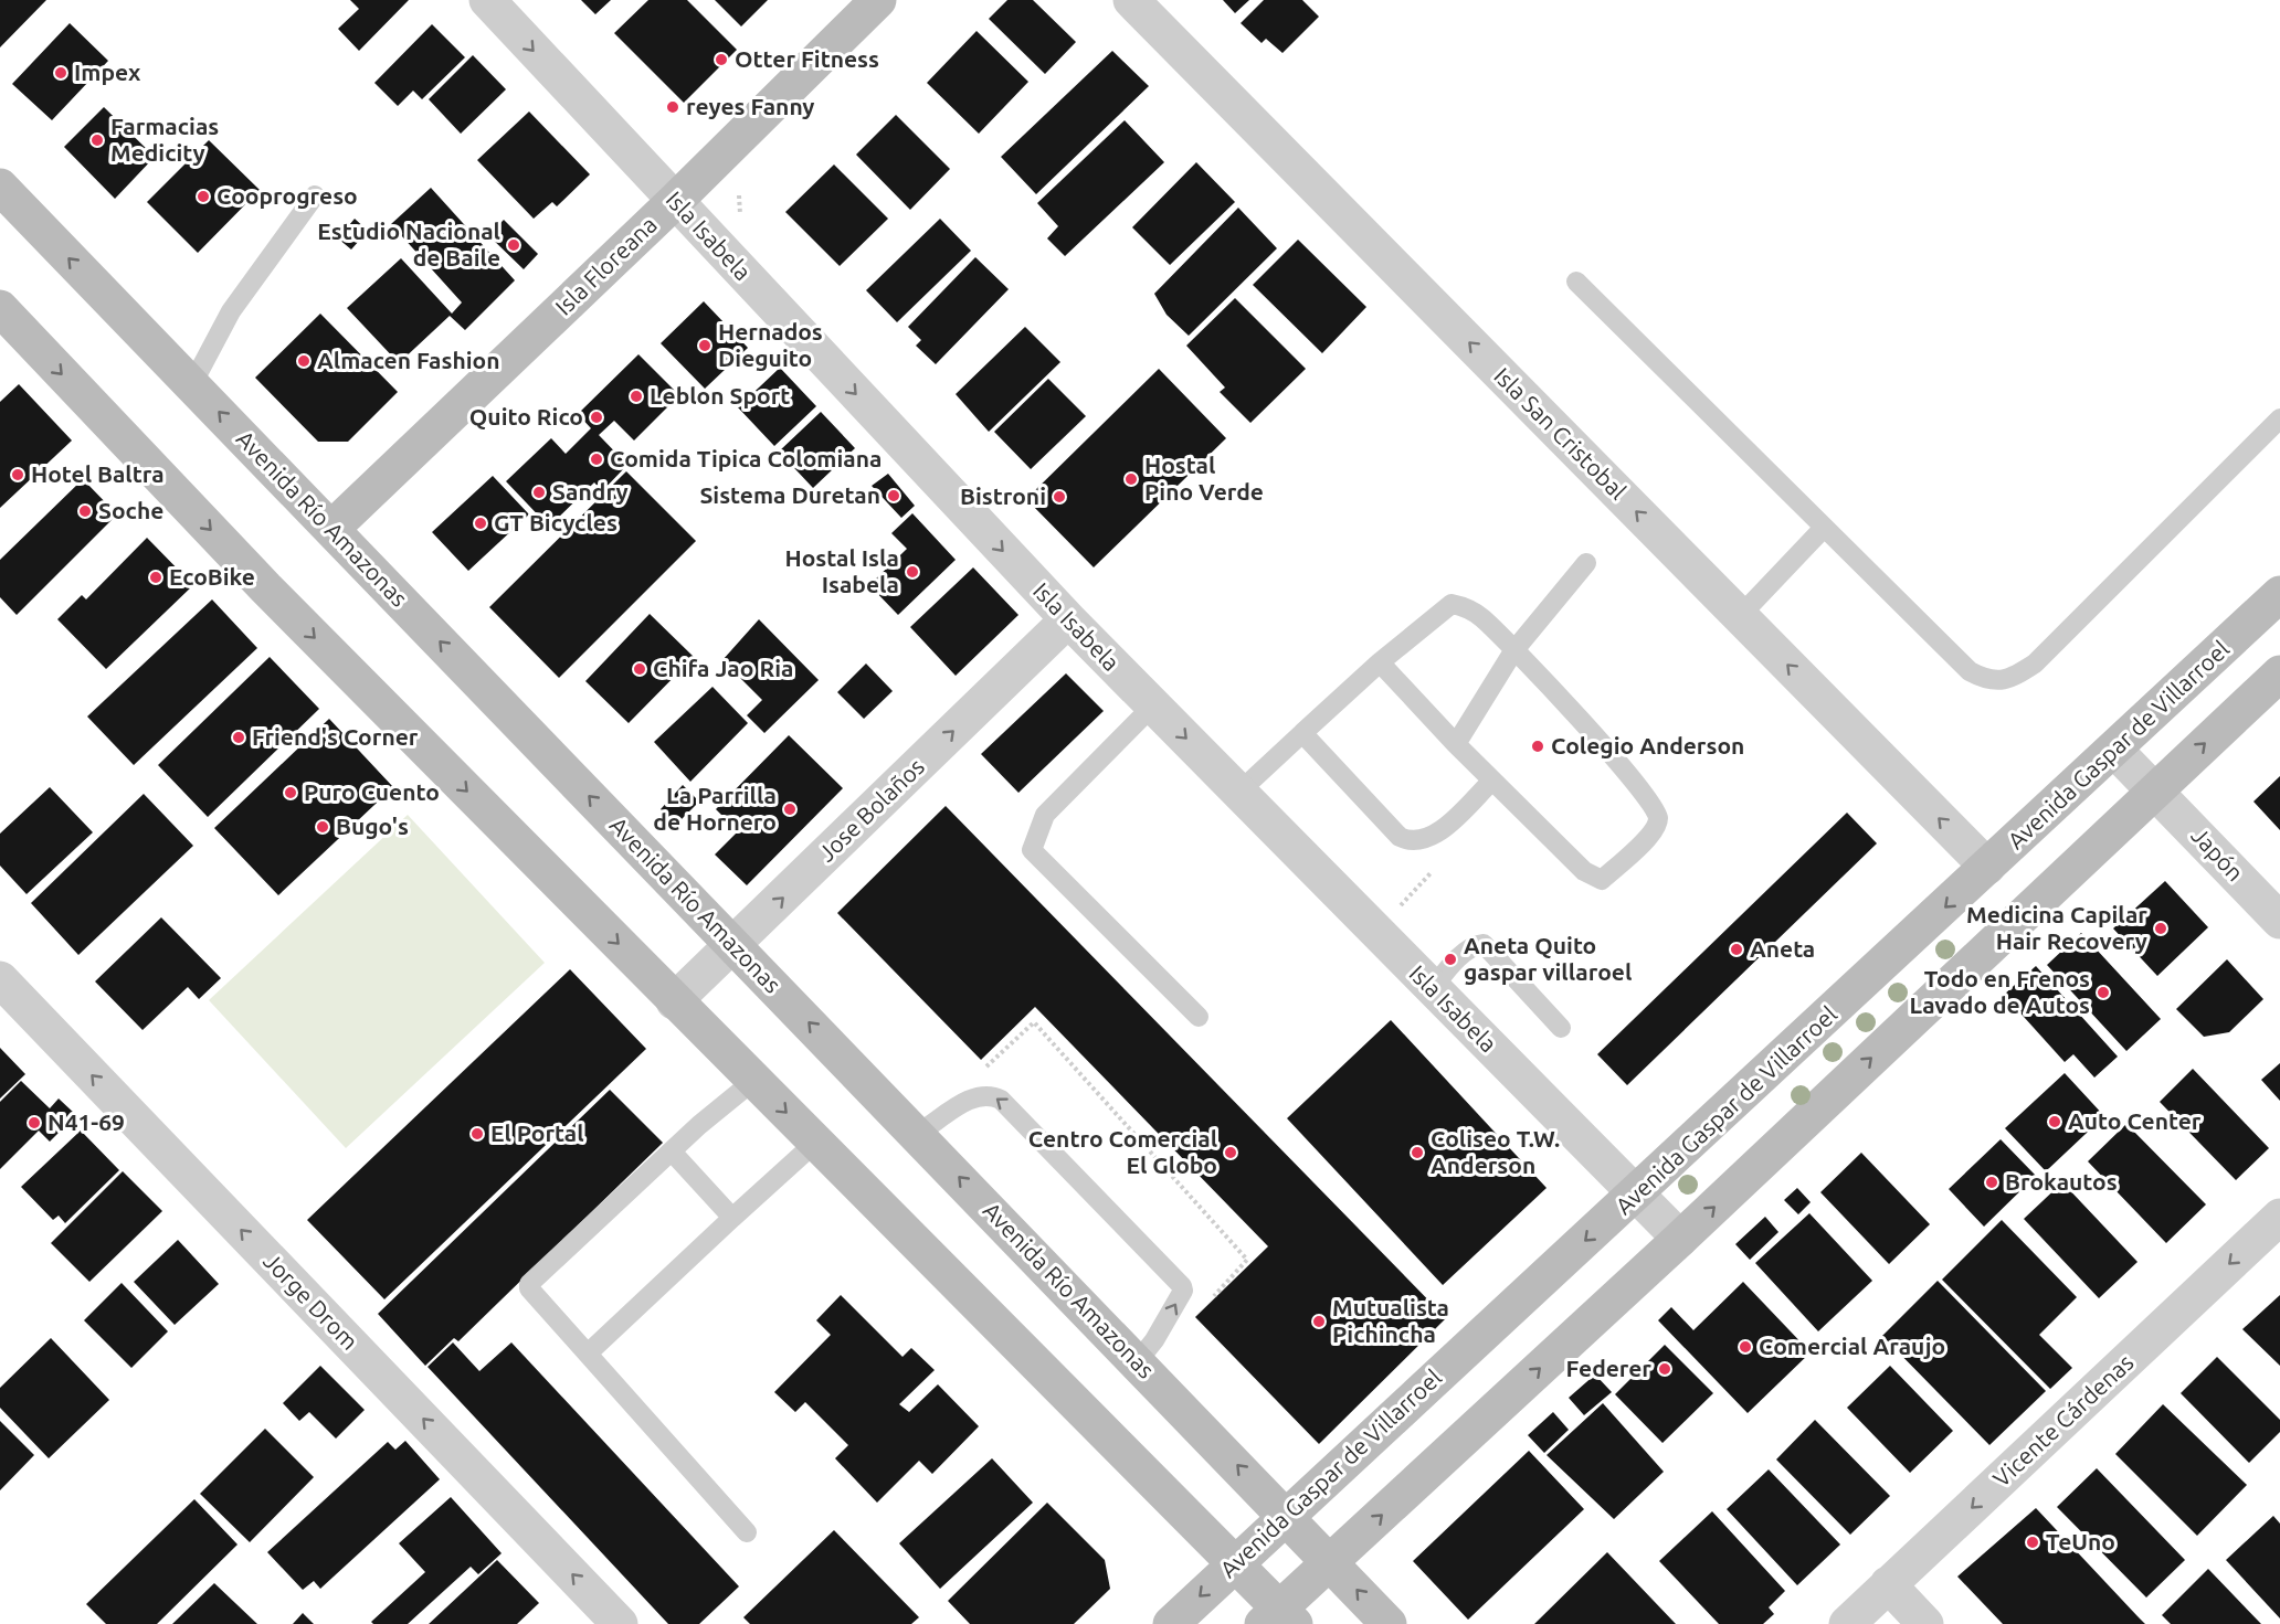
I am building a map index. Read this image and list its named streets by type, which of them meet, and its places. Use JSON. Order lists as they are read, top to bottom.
{
  "streets": {
    "main road": ["Isla Floreana", "Avenida Río Amazonas", "Avenida Gaspar de Villarroel"],
    "street": [
      "Isla Isabela",
      "Isla San Cristobal",
      "Jose Bolaños",
      "Japón",
      "Jorge Drom",
      "Vicente Cárdenas"
    ]
  },
  "crossings": [
    ["Isla Isabela", "Isla Floreana"],
    ["Isla Isabela", "Avenida Gaspar de Villarroel"],
    ["Isla Isabela", "Jose Bolaños"],
    ["Isla Floreana", "Avenida Río Amazonas"],
    ["Isla San Cristobal", "Avenida Gaspar de Villarroel"],
    ["Avenida Río Amazonas", "Avenida Gaspar de Villarroel"],
    ["Avenida Río Amazonas", "Jose Bolaños"],
    ["Avenida Gaspar de Villarroel", "Japón"]
  ],
  "one_way": [
    "Isla Isabela",
    "Isla San Cristobal",
    "Jose Bolaños",
    "Jorge Drom",
    "Vicente Cárdenas"
  ],
  "places": [
    "Otter Fitness",
    "Impex",
    "reyes Fanny",
    "Farmacias Medicity",
    "Cooprogreso",
    "Estudio Nacional de Baile",
    "Hernados Dieguito",
    "Almacen Fashion",
    "Leblon Sport",
    "Quito Rico",
    "Comida Tipica Colomiana",
    "Hotel Baltra",
    "Hostal Pino Verde",
    "Sandry",
    "Sistema Duretan",
    "Bistroni",
    "Soche",
    "GT Bicycles",
    "Hostal Isla Isabela",
    "EcoBike",
    "Chifa Jao Ria",
    "Friend's Corner",
    "Colegio Anderson",
    "Puro Cuento",
    "La Parrilla de Hornero",
    "Bugo's",
    "Medicina Capilar Hair Recovery",
    "Aneta",
    "Aneta Quito gaspar villaroel",
    "Todo en Frenos Lavado de Autos",
    "Auto Center",
    "N41-69",
    "El Portal",
    "Centro Comercial El Globo",
    "Coliseo T.W. Anderson",
    "Brokautos",
    "Mutualista Pichincha",
    "Comercial Araujo",
    "Federer",
    "TeUno"
  ]
}
